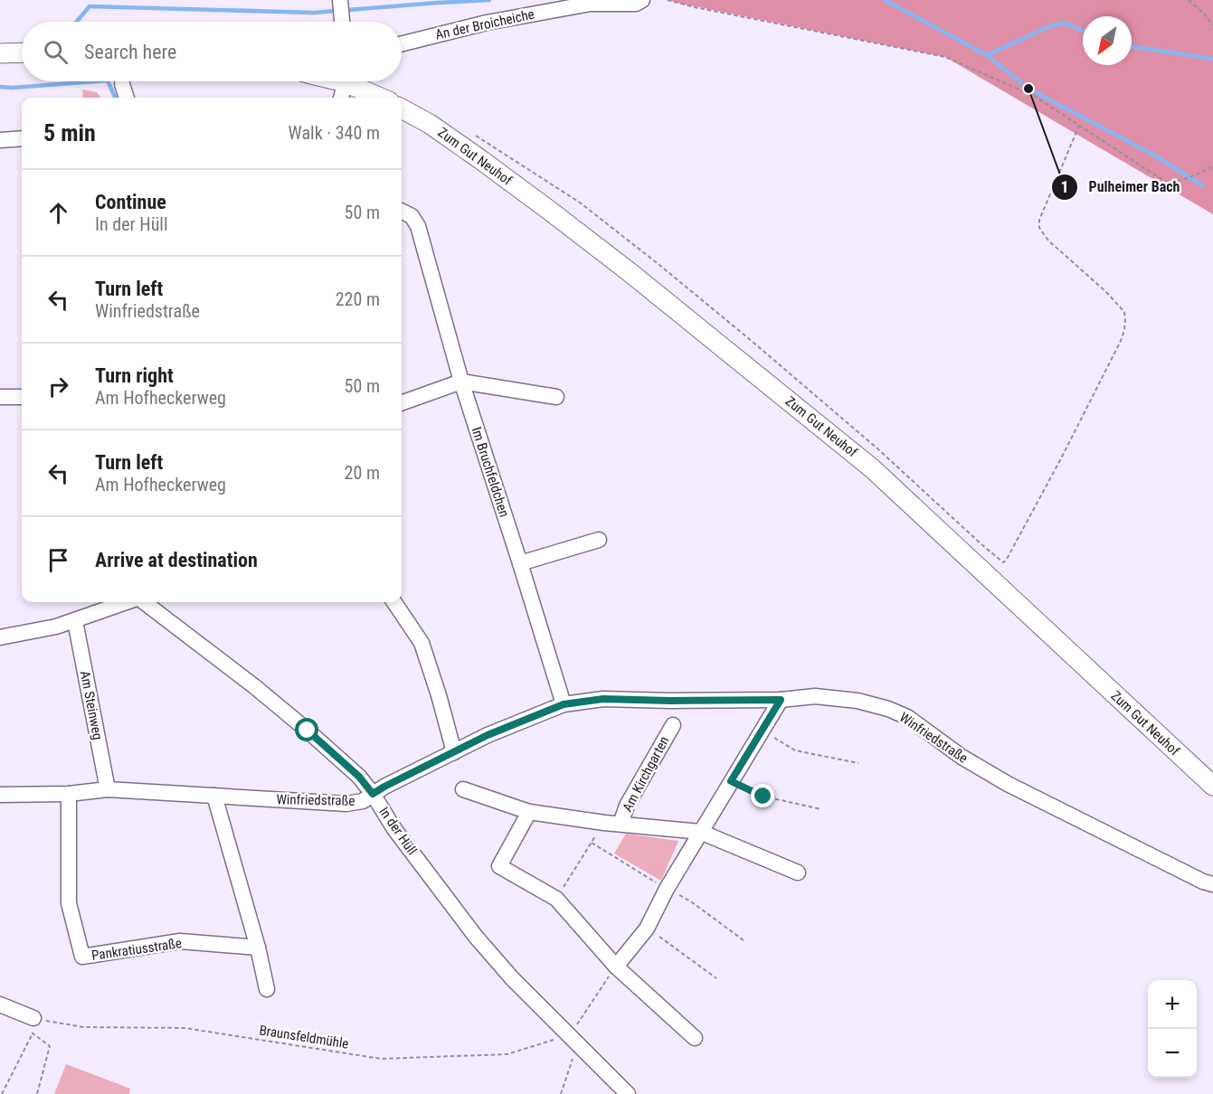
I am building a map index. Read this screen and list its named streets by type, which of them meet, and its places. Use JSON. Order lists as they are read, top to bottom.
{
  "streets": {
    "main road": ["Zum Gut Neuhof"],
    "street": [
      "An der Broicheiche",
      "Im Bruchfeldchen",
      "Am Steinweg",
      "Winfriedstraße",
      "Am Kirchgarten",
      "In der Hüll",
      "Pankratiusstraße"
    ],
    "path": ["Braunsfeldmühle"]
  },
  "crossings": [
    ["Im Bruchfeldchen", "Winfriedstraße"],
    ["Am Steinweg", "Winfriedstraße"],
    ["Winfriedstraße", "In der Hüll"],
    ["Winfriedstraße", "Pankratiusstraße"],
    ["In der Hüll", "Braunsfeldmühle"]
  ],
  "places": ["Pulheimer Bach"],
  "north": "bottom left",
  "page": {
    "search": "Search here",
    "heading": ["5 min", "Walk · 340 m"],
    "list": [
      ["Continue", "In der Hüll", "50 m"],
      ["Turn left", "Winfriedstraße", "220 m"],
      ["Turn right", "Am Hofheckerweg", "50 m"],
      ["Turn left", "Am Hofheckerweg", "20 m"],
      "Arrive at destination"
    ],
    "map_buttons": ["+", "−"]
  }
}
